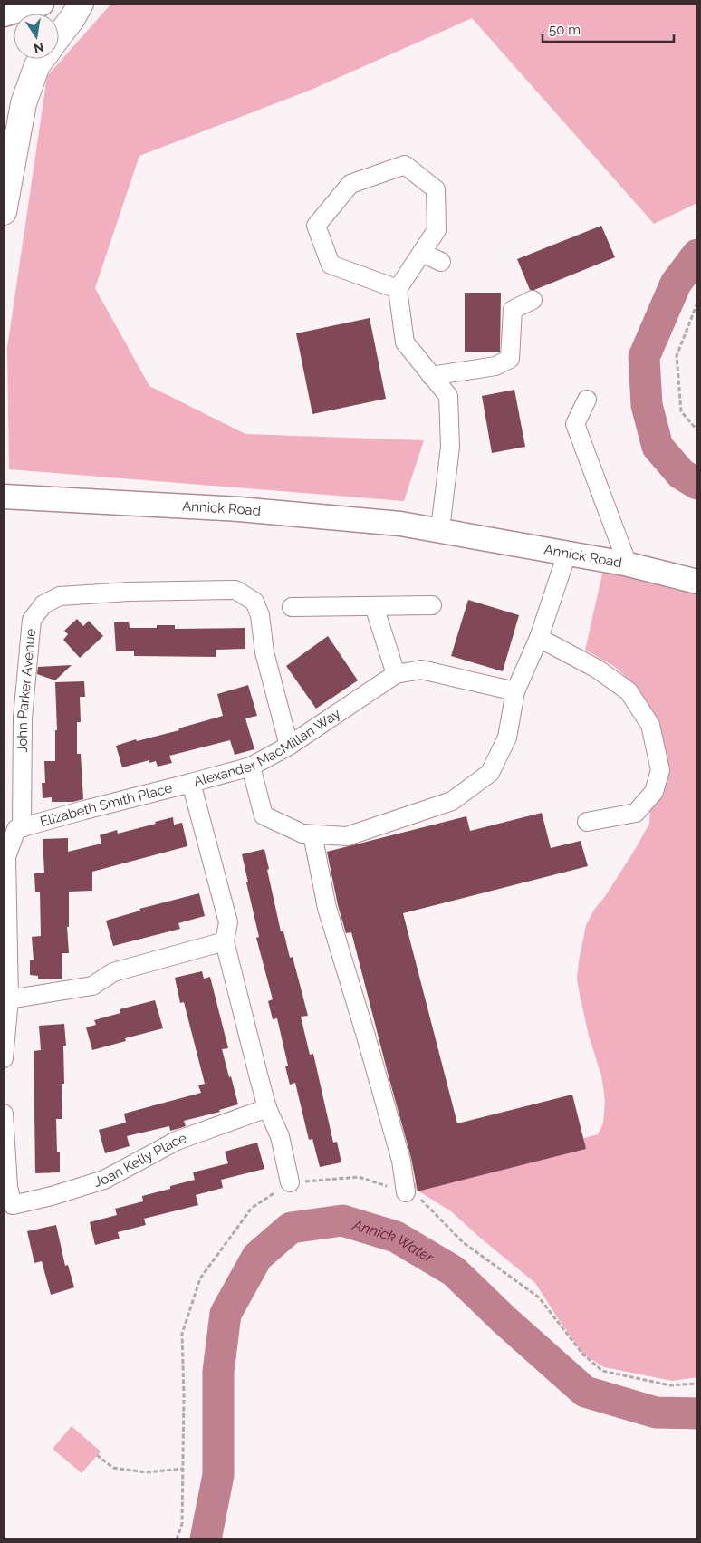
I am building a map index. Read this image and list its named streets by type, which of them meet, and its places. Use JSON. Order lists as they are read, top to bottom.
{
  "streets": {
    "main road": ["Annick Road"],
    "street": [
      "John Parker Avenue",
      "Alexander MacMillan Way",
      "Elizabeth Smith Place",
      "Joan Kelly Place"
    ]
  },
  "crossings": [
    ["John Parker Avenue", "Alexander MacMillan Way"],
    ["John Parker Avenue", "Elizabeth Smith Place"],
    ["Alexander MacMillan Way", "Elizabeth Smith Place"],
    ["Alexander MacMillan Way", "Joan Kelly Place"]
  ],
  "water": ["Annick Water"],
  "scale_bar": "50 m",
  "north": "bottom"
}
